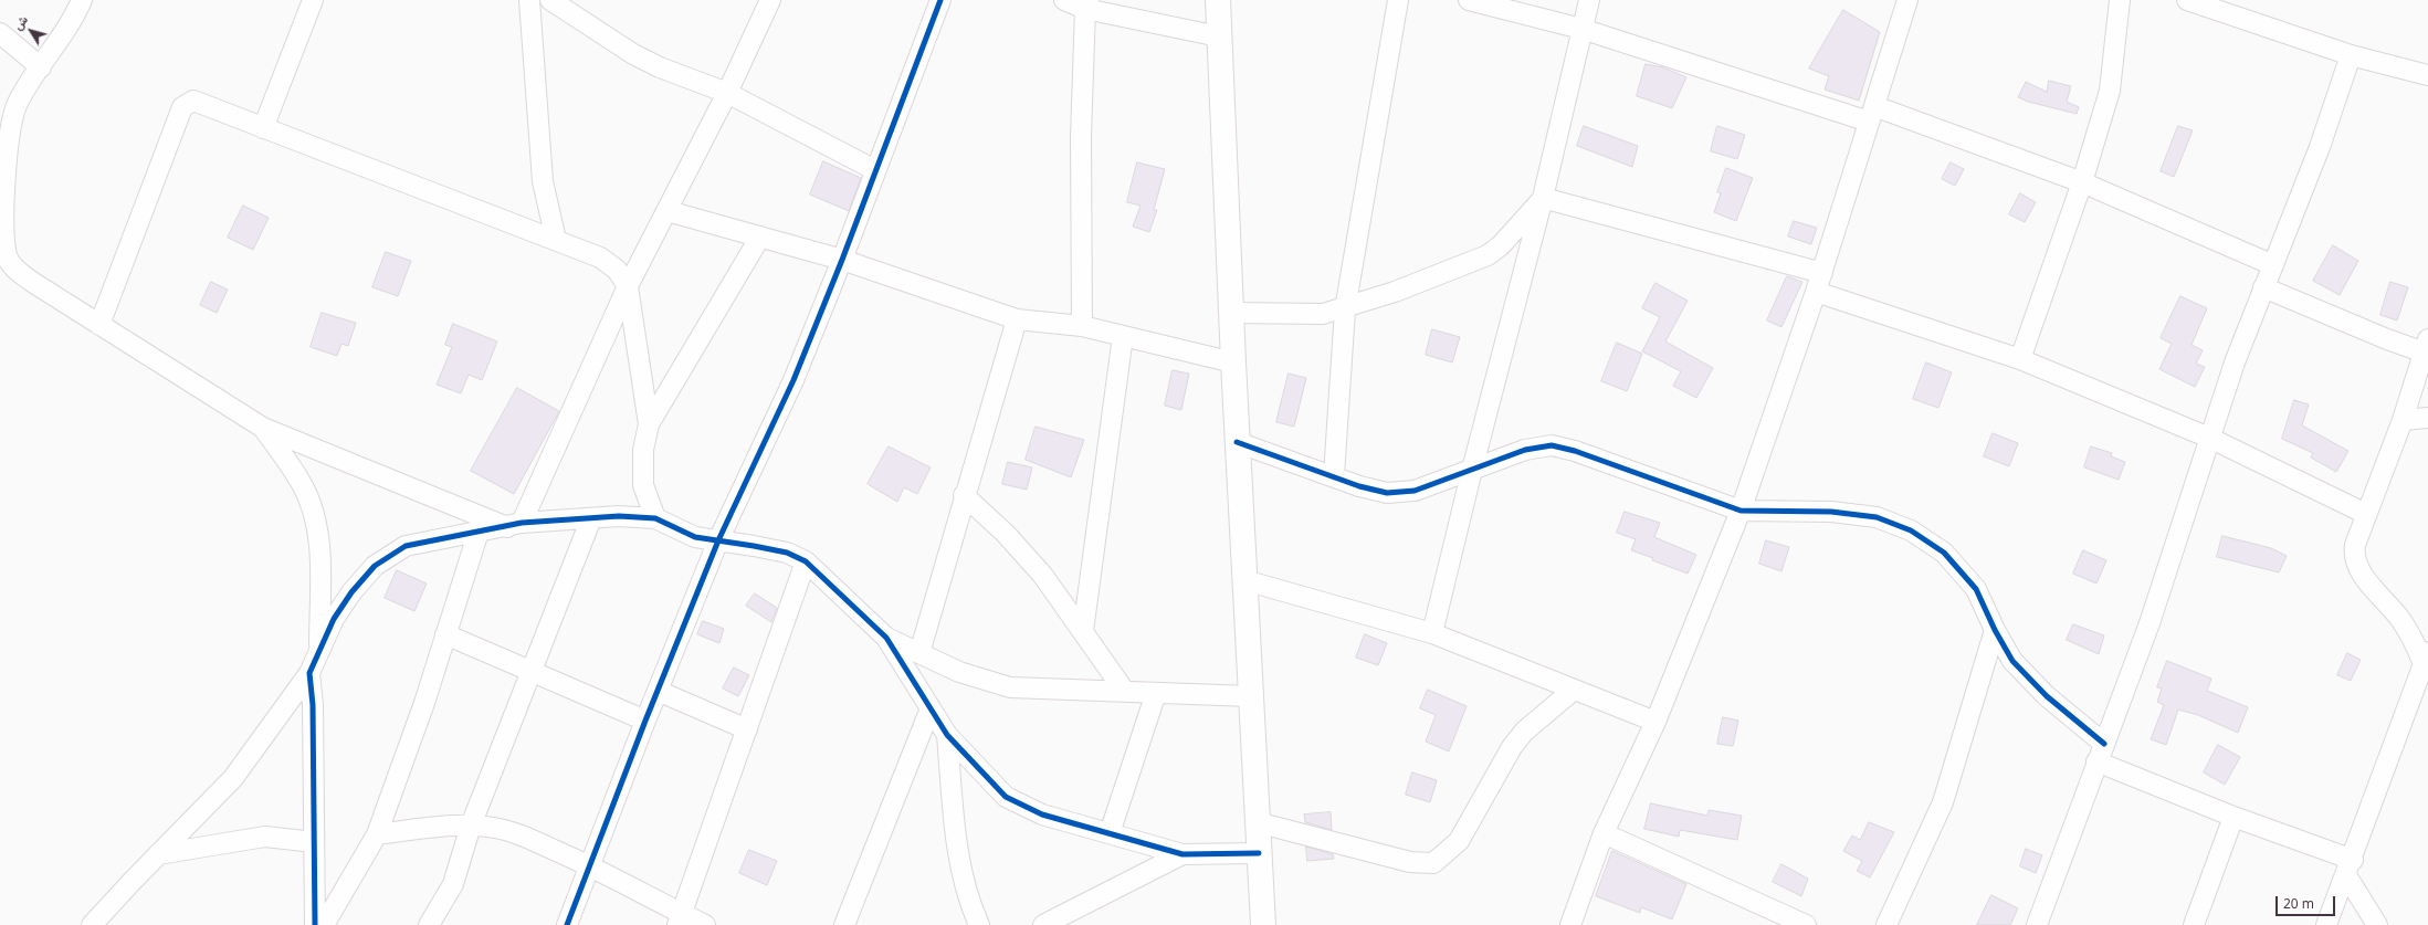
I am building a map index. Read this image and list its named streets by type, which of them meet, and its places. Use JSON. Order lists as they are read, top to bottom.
{
  "scale_bar": "20 m",
  "north": "top left"
}
